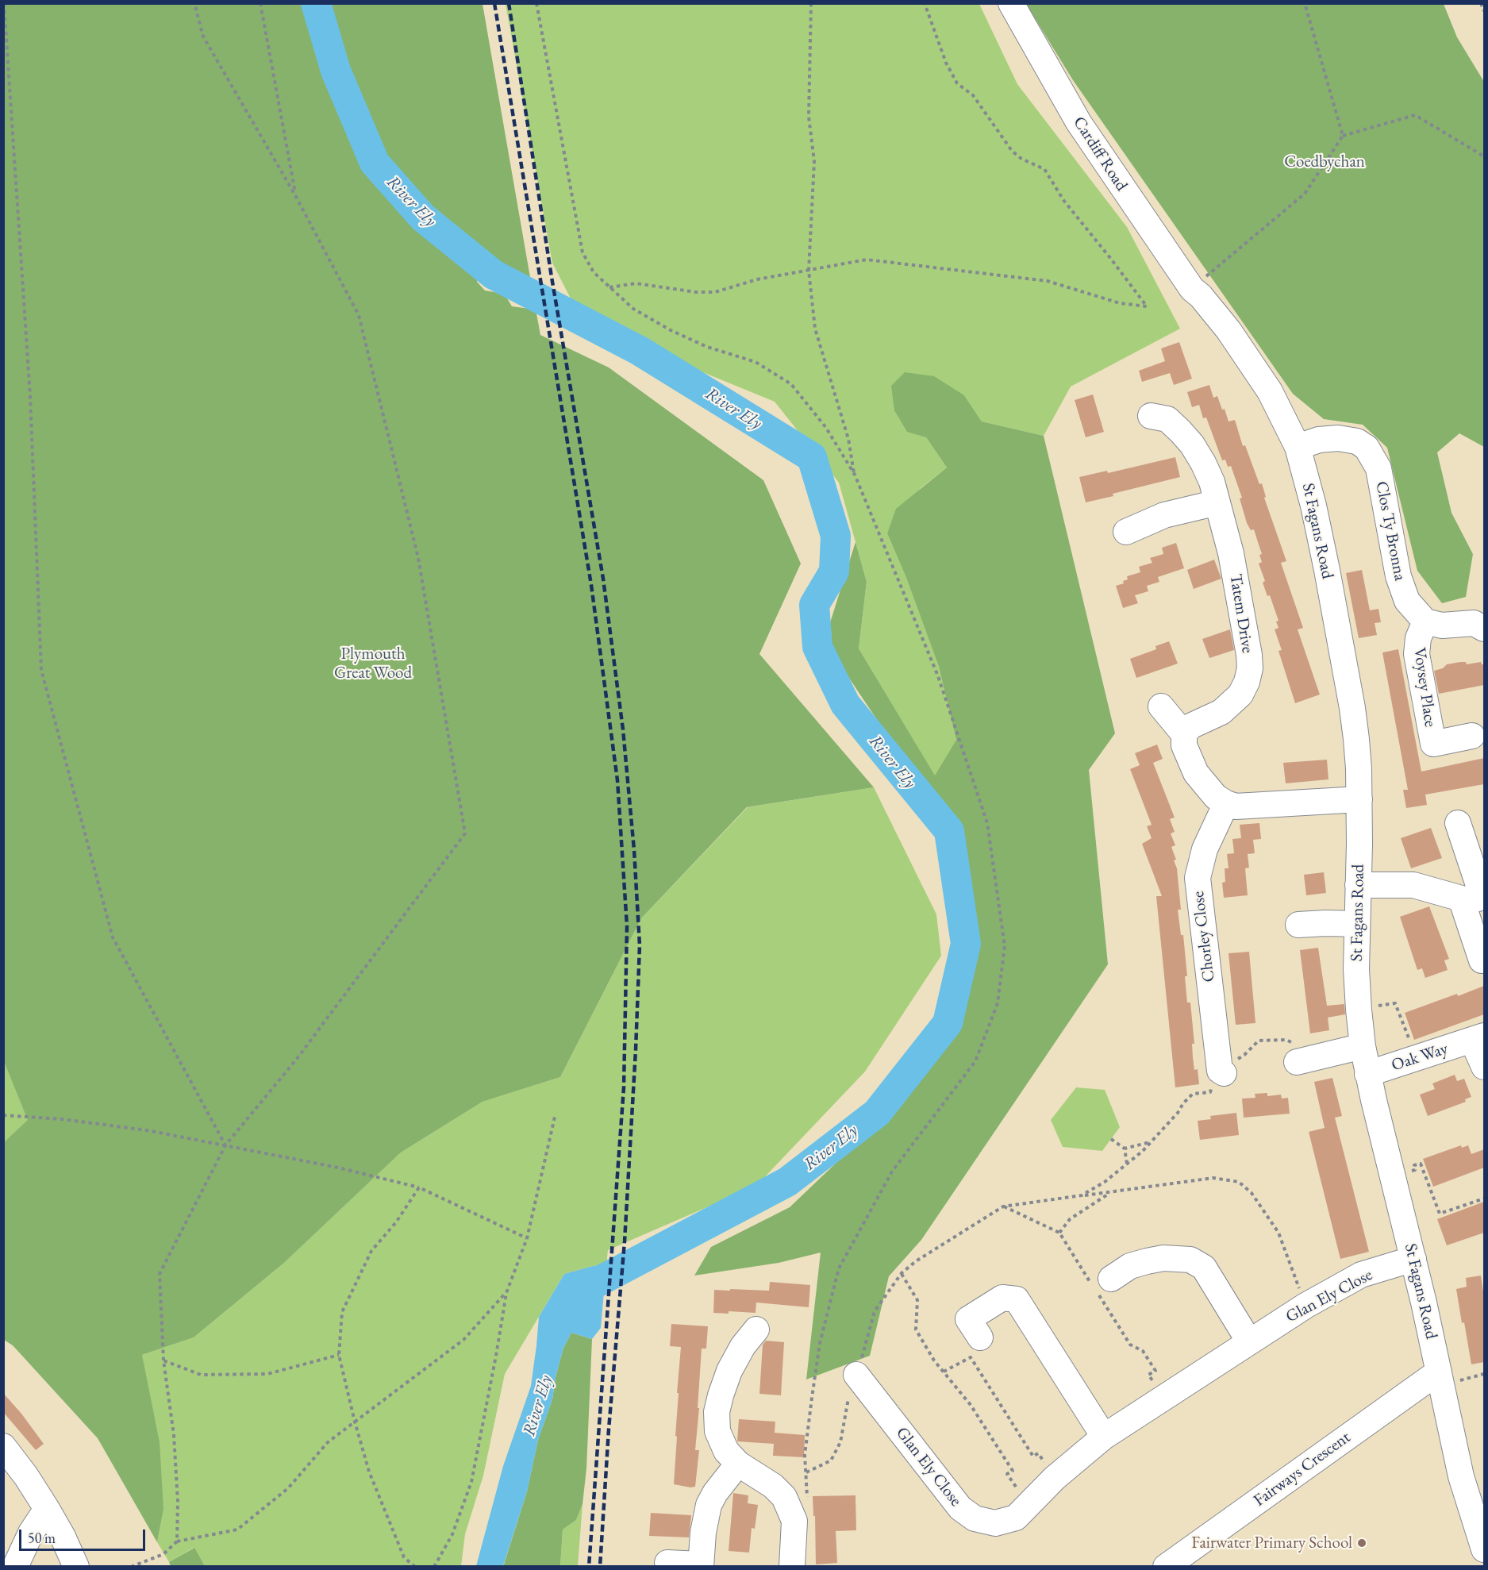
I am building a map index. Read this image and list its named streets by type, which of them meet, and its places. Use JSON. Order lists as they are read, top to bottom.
{
  "streets": {
    "street": [
      "Cardiff Road",
      "St Fagans Road",
      "Clos Ty Bronna",
      "Tatem Drive",
      "Voysey Place",
      "Chorley Close",
      "Oak Way",
      "Glan Ely Close",
      "Fairways Crescent"
    ]
  },
  "crossings": [
    ["Cardiff Road", "St Fagans Road"],
    ["St Fagans Road", "Clos Ty Bronna"],
    ["St Fagans Road", "Oak Way"],
    ["St Fagans Road", "Glan Ely Close"],
    ["St Fagans Road", "Fairways Crescent"],
    ["Clos Ty Bronna", "Voysey Place"]
  ],
  "water": ["River Ely"],
  "parks": ["Coedbychan", "Plymouth Great Wood"],
  "places": ["Fairwater Primary School"],
  "scale_bar": "50 m"
}
